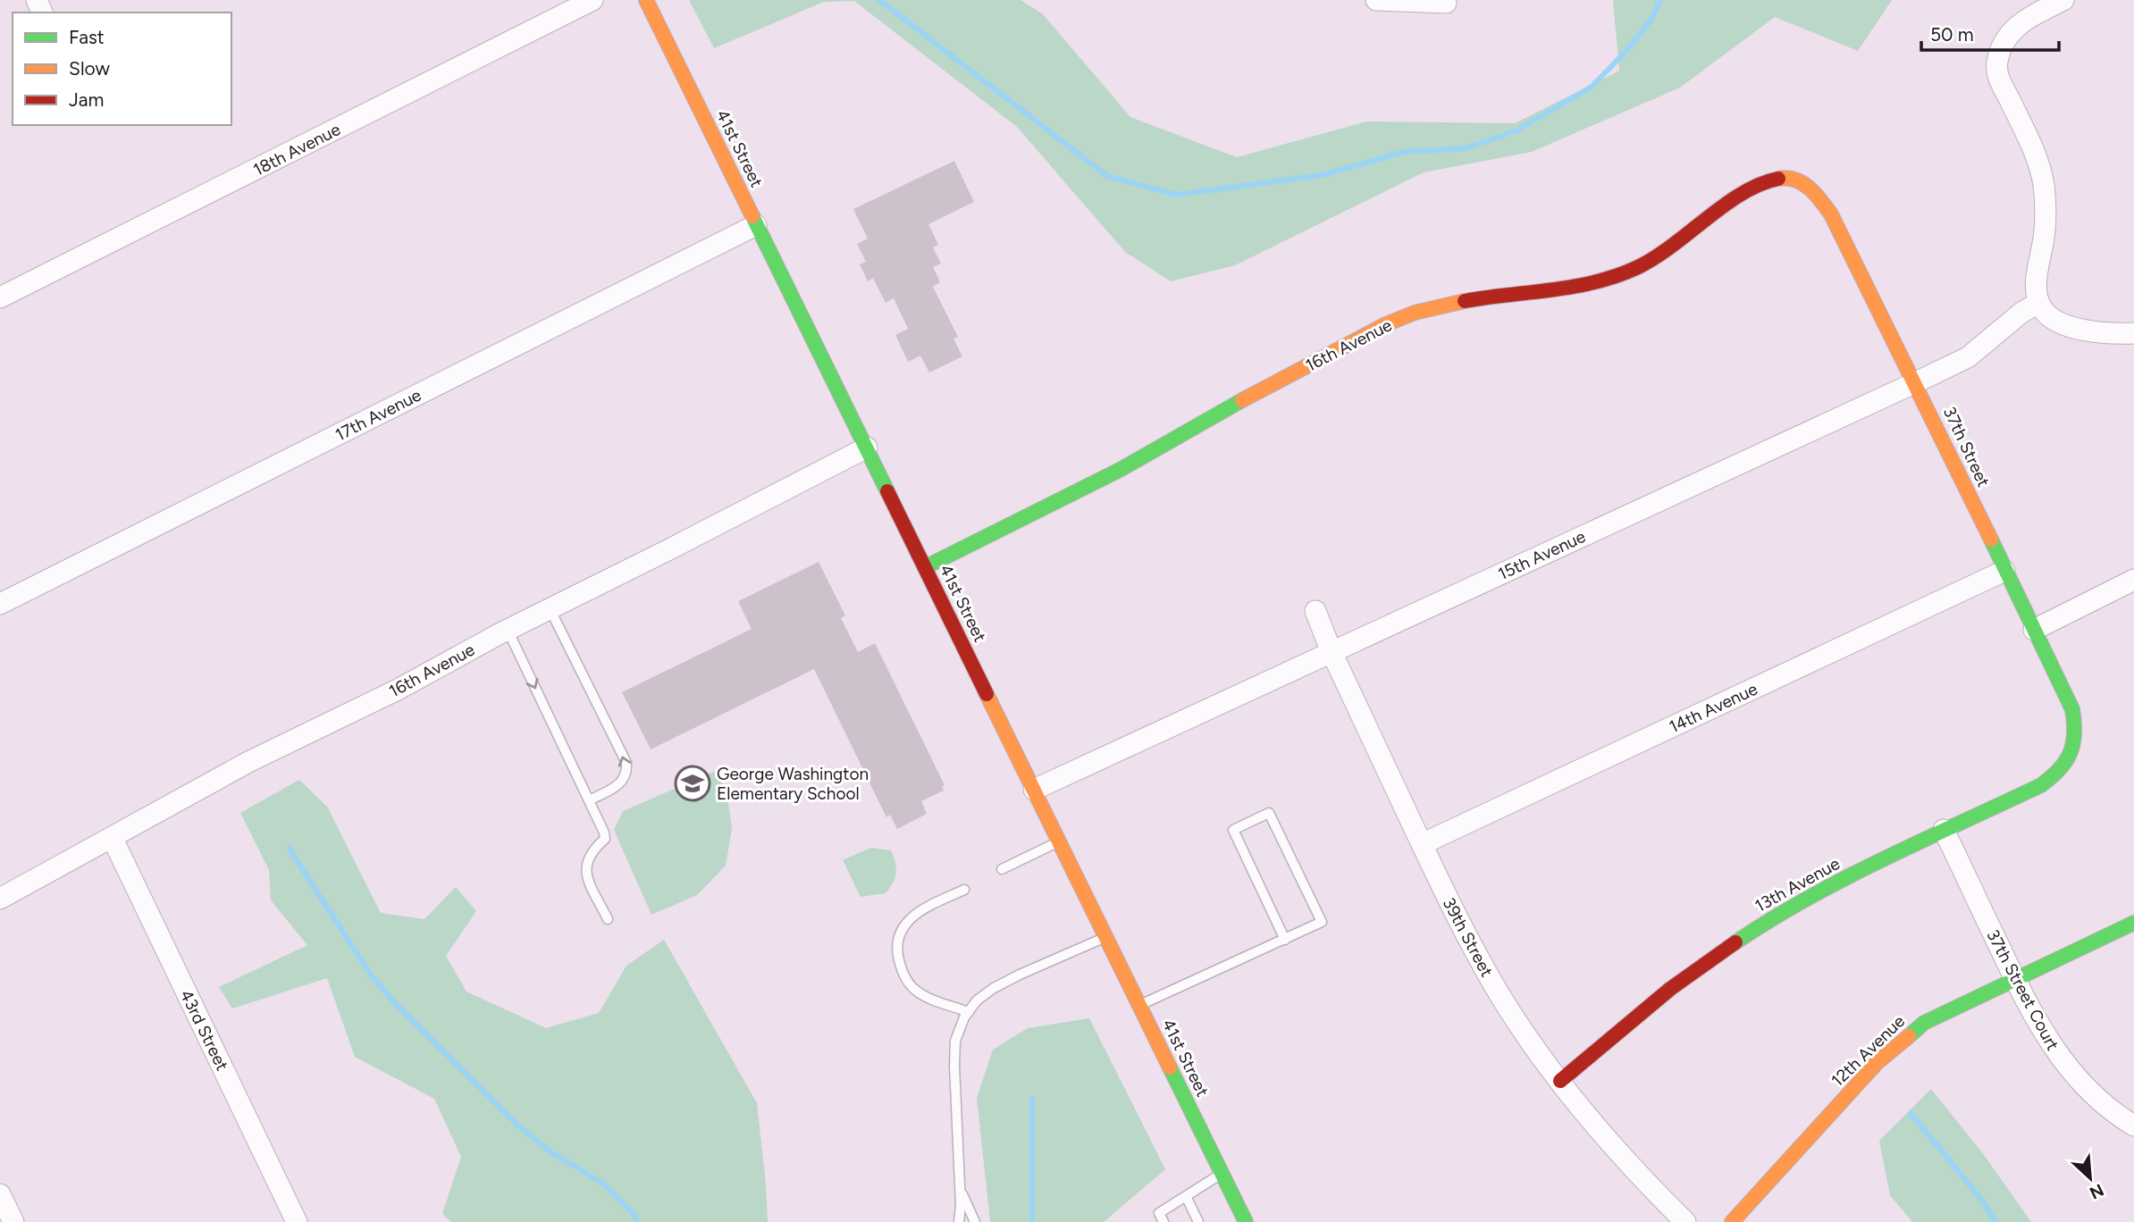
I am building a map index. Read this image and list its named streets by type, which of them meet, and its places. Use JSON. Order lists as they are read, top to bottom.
{
  "streets": {
    "street": [
      "41st Street",
      "18th Avenue",
      "16th Avenue",
      "17th Avenue",
      "37th Street",
      "15th Avenue",
      "14th Avenue",
      "13th Avenue",
      "39th Street",
      "37th Street Court",
      "43rd Street",
      "12th Avenue"
    ]
  },
  "crossings": [
    ["41st Street", "16th Avenue"],
    ["41st Street", "17th Avenue"],
    ["41st Street", "15th Avenue"],
    ["16th Avenue", "37th Street"],
    ["16th Avenue", "43rd Street"],
    ["37th Street", "15th Avenue"],
    ["37th Street", "14th Avenue"],
    ["37th Street", "13th Avenue"],
    ["15th Avenue", "39th Street"],
    ["14th Avenue", "39th Street"],
    ["13th Avenue", "39th Street"],
    ["13th Avenue", "37th Street Court"],
    ["37th Street Court", "12th Avenue"]
  ],
  "places": {
    "school or university": ["George Washington Elementary School"]
  },
  "legend": ["Fast", "Slow", "Jam"],
  "scale_bar": "50 m",
  "north": "bottom right"
}
